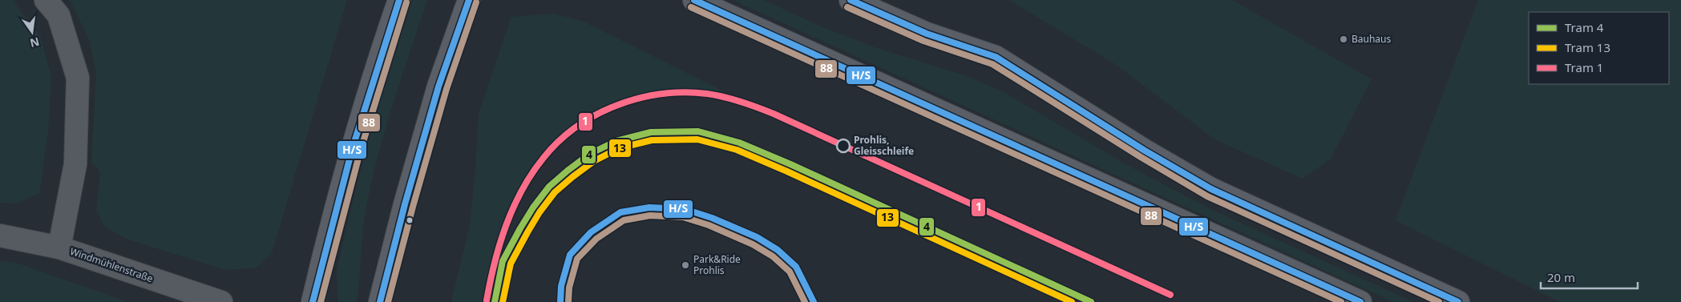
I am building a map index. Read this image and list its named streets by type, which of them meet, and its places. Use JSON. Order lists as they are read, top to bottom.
{
  "streets": {
    "street": ["Windmühlenstraße"]
  },
  "places": ["Bauhaus", "Prohlis, Gleisschleife", "Park&Ride Prohlis"],
  "lines": [
    "transit line H/S",
    "transit line 88",
    "tram line 1",
    "tram line 4",
    "tram line 13"
  ],
  "legend": ["Tram 4", "Tram 13", "Tram 1"],
  "scale_bar": "20 m",
  "north": "bottom"
}
